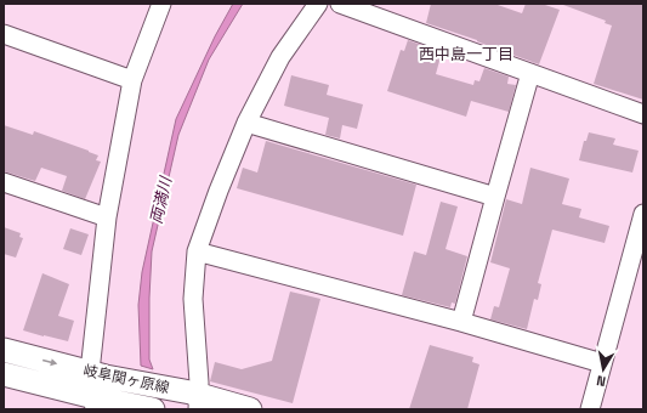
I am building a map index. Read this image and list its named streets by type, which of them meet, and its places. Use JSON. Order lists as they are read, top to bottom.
{
  "streets": {
    "main road": ["岐阜関ヶ原線"]
  },
  "districts": ["西中島一丁目"],
  "water": ["両満川"],
  "north": "bottom"
}
